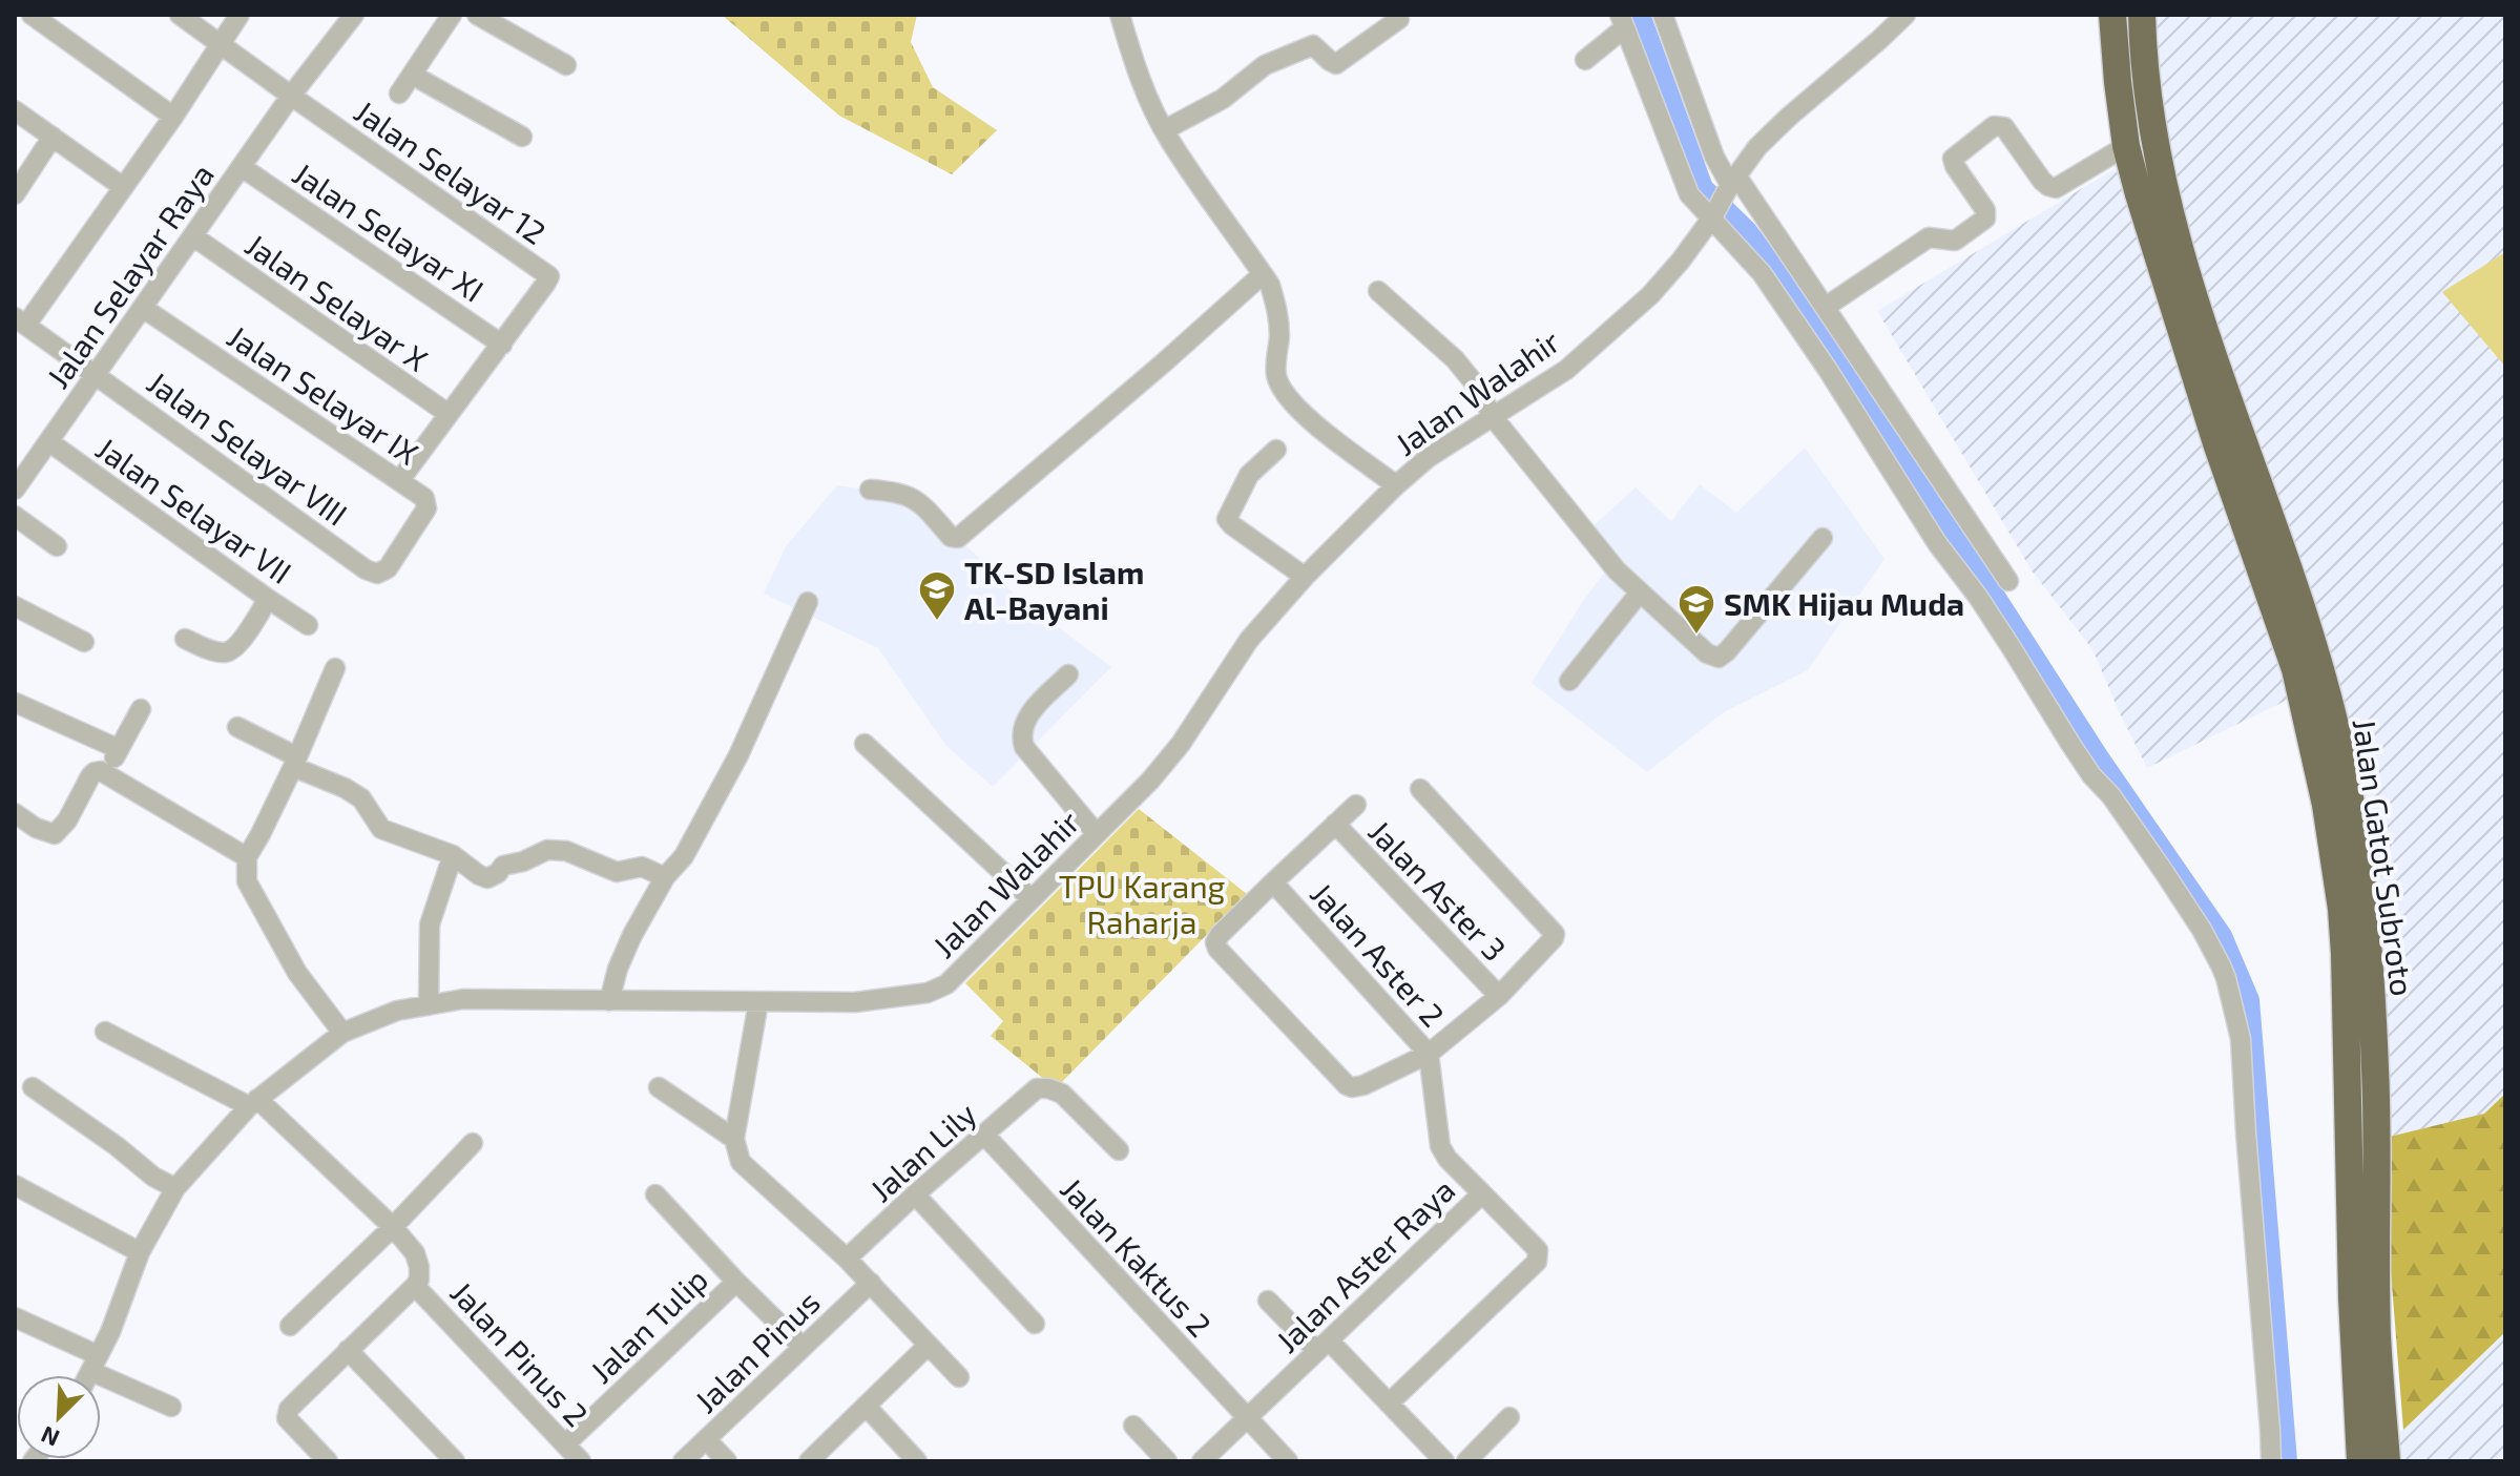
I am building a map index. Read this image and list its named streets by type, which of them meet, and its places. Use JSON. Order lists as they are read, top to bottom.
{
  "streets": {
    "highway": ["Jalan Gatot Subroto"],
    "street": [
      "Jalan Selayar 12",
      "Jalan Selayar XI",
      "Jalan Selayar Raya",
      "Jalan Selayar X",
      "Jalan Walahir",
      "Jalan Selayar IX",
      "Jalan Selayar VIII",
      "Jalan Selayar VII",
      "Jalan Aster 3",
      "Jalan Aster 2",
      "Jalan Lily",
      "Jalan Kaktus 2",
      "Jalan Aster Raya",
      "Jalan Tulip",
      "Jalan Pinus",
      "Jalan Pinus 2"
    ]
  },
  "crossings": [
    ["Jalan Selayar 12", "Jalan Selayar XI"],
    ["Jalan Selayar 12", "Jalan Selayar Raya"],
    ["Jalan Selayar XI", "Jalan Selayar Raya"],
    ["Jalan Selayar Raya", "Jalan Selayar X"],
    ["Jalan Selayar Raya", "Jalan Selayar IX"],
    ["Jalan Selayar Raya", "Jalan Selayar VIII"],
    ["Jalan Selayar Raya", "Jalan Selayar VII"],
    ["Jalan Selayar IX", "Jalan Selayar VIII"],
    ["Jalan Aster 3", "Jalan Aster 2"],
    ["Jalan Aster 2", "Jalan Aster Raya"],
    ["Jalan Lily", "Jalan Kaktus 2"],
    ["Jalan Kaktus 2", "Jalan Aster Raya"],
    ["Jalan Tulip", "Jalan Pinus 2"]
  ],
  "parks": ["TPU Karang Raharja"],
  "places": {
    "school or university": ["TK-SD Islam Al-Bayani", "SMK Hijau Muda"]
  },
  "north": "bottom left"
}
